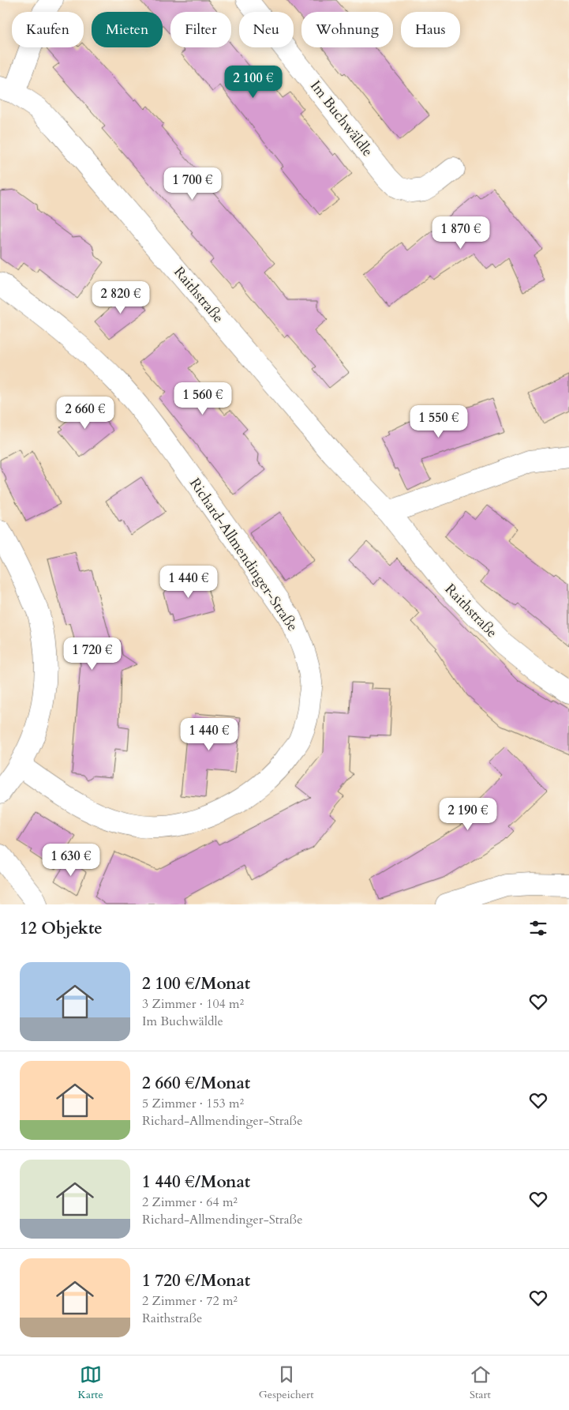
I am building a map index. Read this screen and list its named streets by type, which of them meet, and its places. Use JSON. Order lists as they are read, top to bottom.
{
  "streets": {
    "street": ["Im Buchwäldle", "Raithstraße", "Richard-Allmendinger-Straße"]
  },
  "page": {
    "chip": [
      "Kaufen",
      "Mieten",
      "Filter",
      "Neu",
      "Wohnung",
      "Haus"
    ],
    "price": [
      "2 100 €",
      "1 700 €",
      "1 870 €",
      "2 820 €",
      "1 560 €",
      "2 660 €",
      "1 550 €",
      "1 440 €",
      "1 720 €",
      "1 440 €",
      "2 190 €",
      "1 630 €"
    ],
    "heading": "12 Objekte",
    "list": [
      {
        "name": "2 100 €/Monat",
        "note": "3 Zimmer · 104 m² · Im Buchwäldle"
      },
      {
        "name": "2 660 €/Monat",
        "note": "5 Zimmer · 153 m² · Richard-Allmendinger-Straße"
      },
      {
        "name": "1 440 €/Monat",
        "note": "2 Zimmer · 64 m² · Richard-Allmendinger-Straße"
      },
      {
        "name": "1 720 €/Monat",
        "note": "2 Zimmer · 72 m² · Raithstraße"
      }
    ],
    "tabs": ["Karte", "Gespeichert", "Start"]
  }
}
